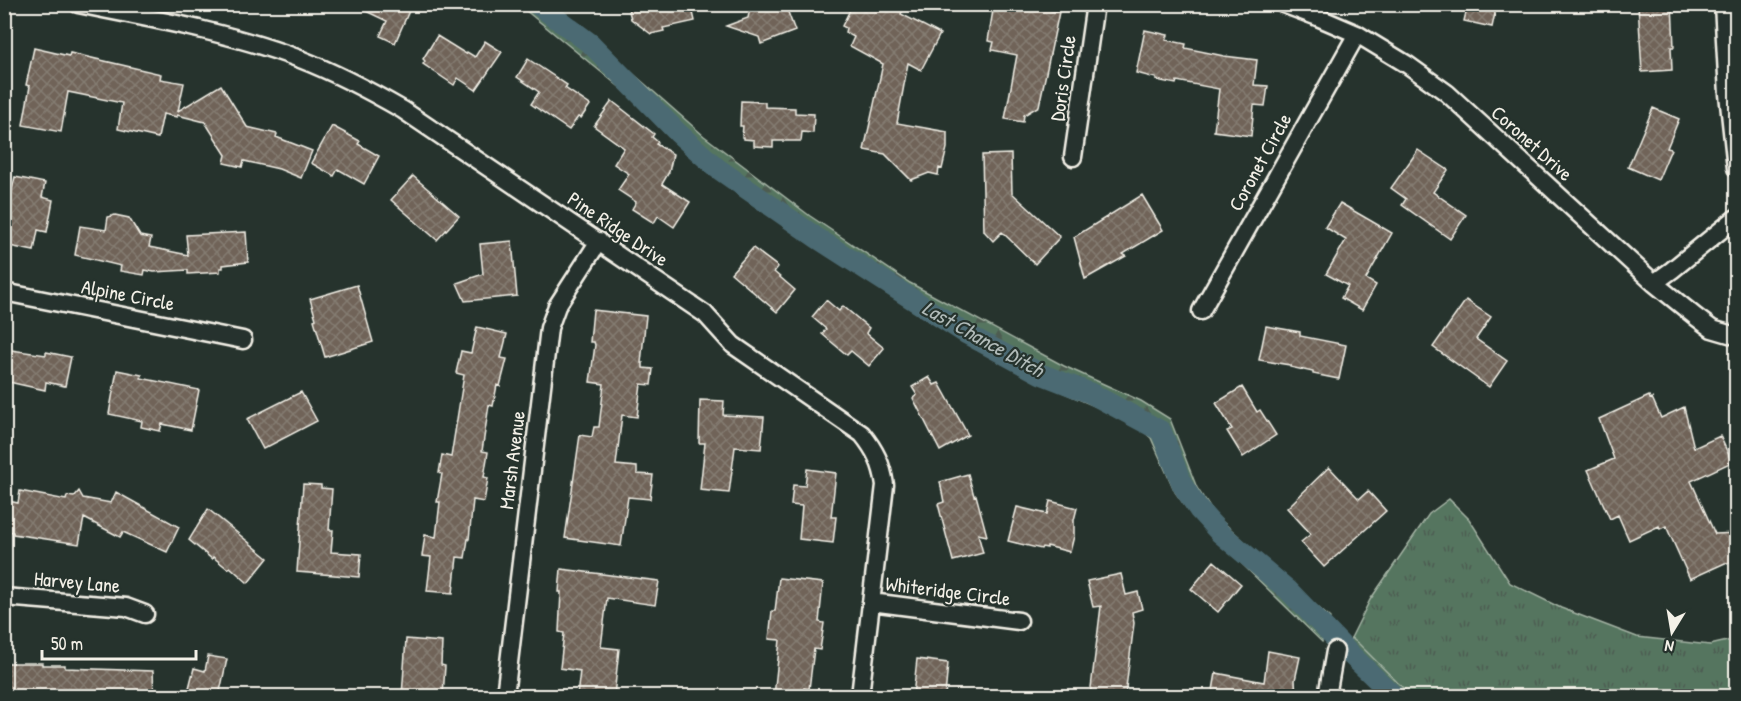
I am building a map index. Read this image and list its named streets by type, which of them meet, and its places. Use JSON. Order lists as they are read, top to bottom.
{
  "streets": {
    "street": [
      "Doris Circle",
      "Coronet Drive",
      "Coronet Circle",
      "Pine Ridge Drive",
      "Alpine Circle",
      "Marsh Avenue",
      "Harvey Lane",
      "Whiteridge Circle"
    ]
  },
  "crossings": [
    ["Coronet Drive", "Coronet Circle"],
    ["Pine Ridge Drive", "Marsh Avenue"],
    ["Pine Ridge Drive", "Whiteridge Circle"]
  ],
  "water": ["Last Chance Ditch"],
  "scale_bar": "50 m",
  "north": "bottom"
}
